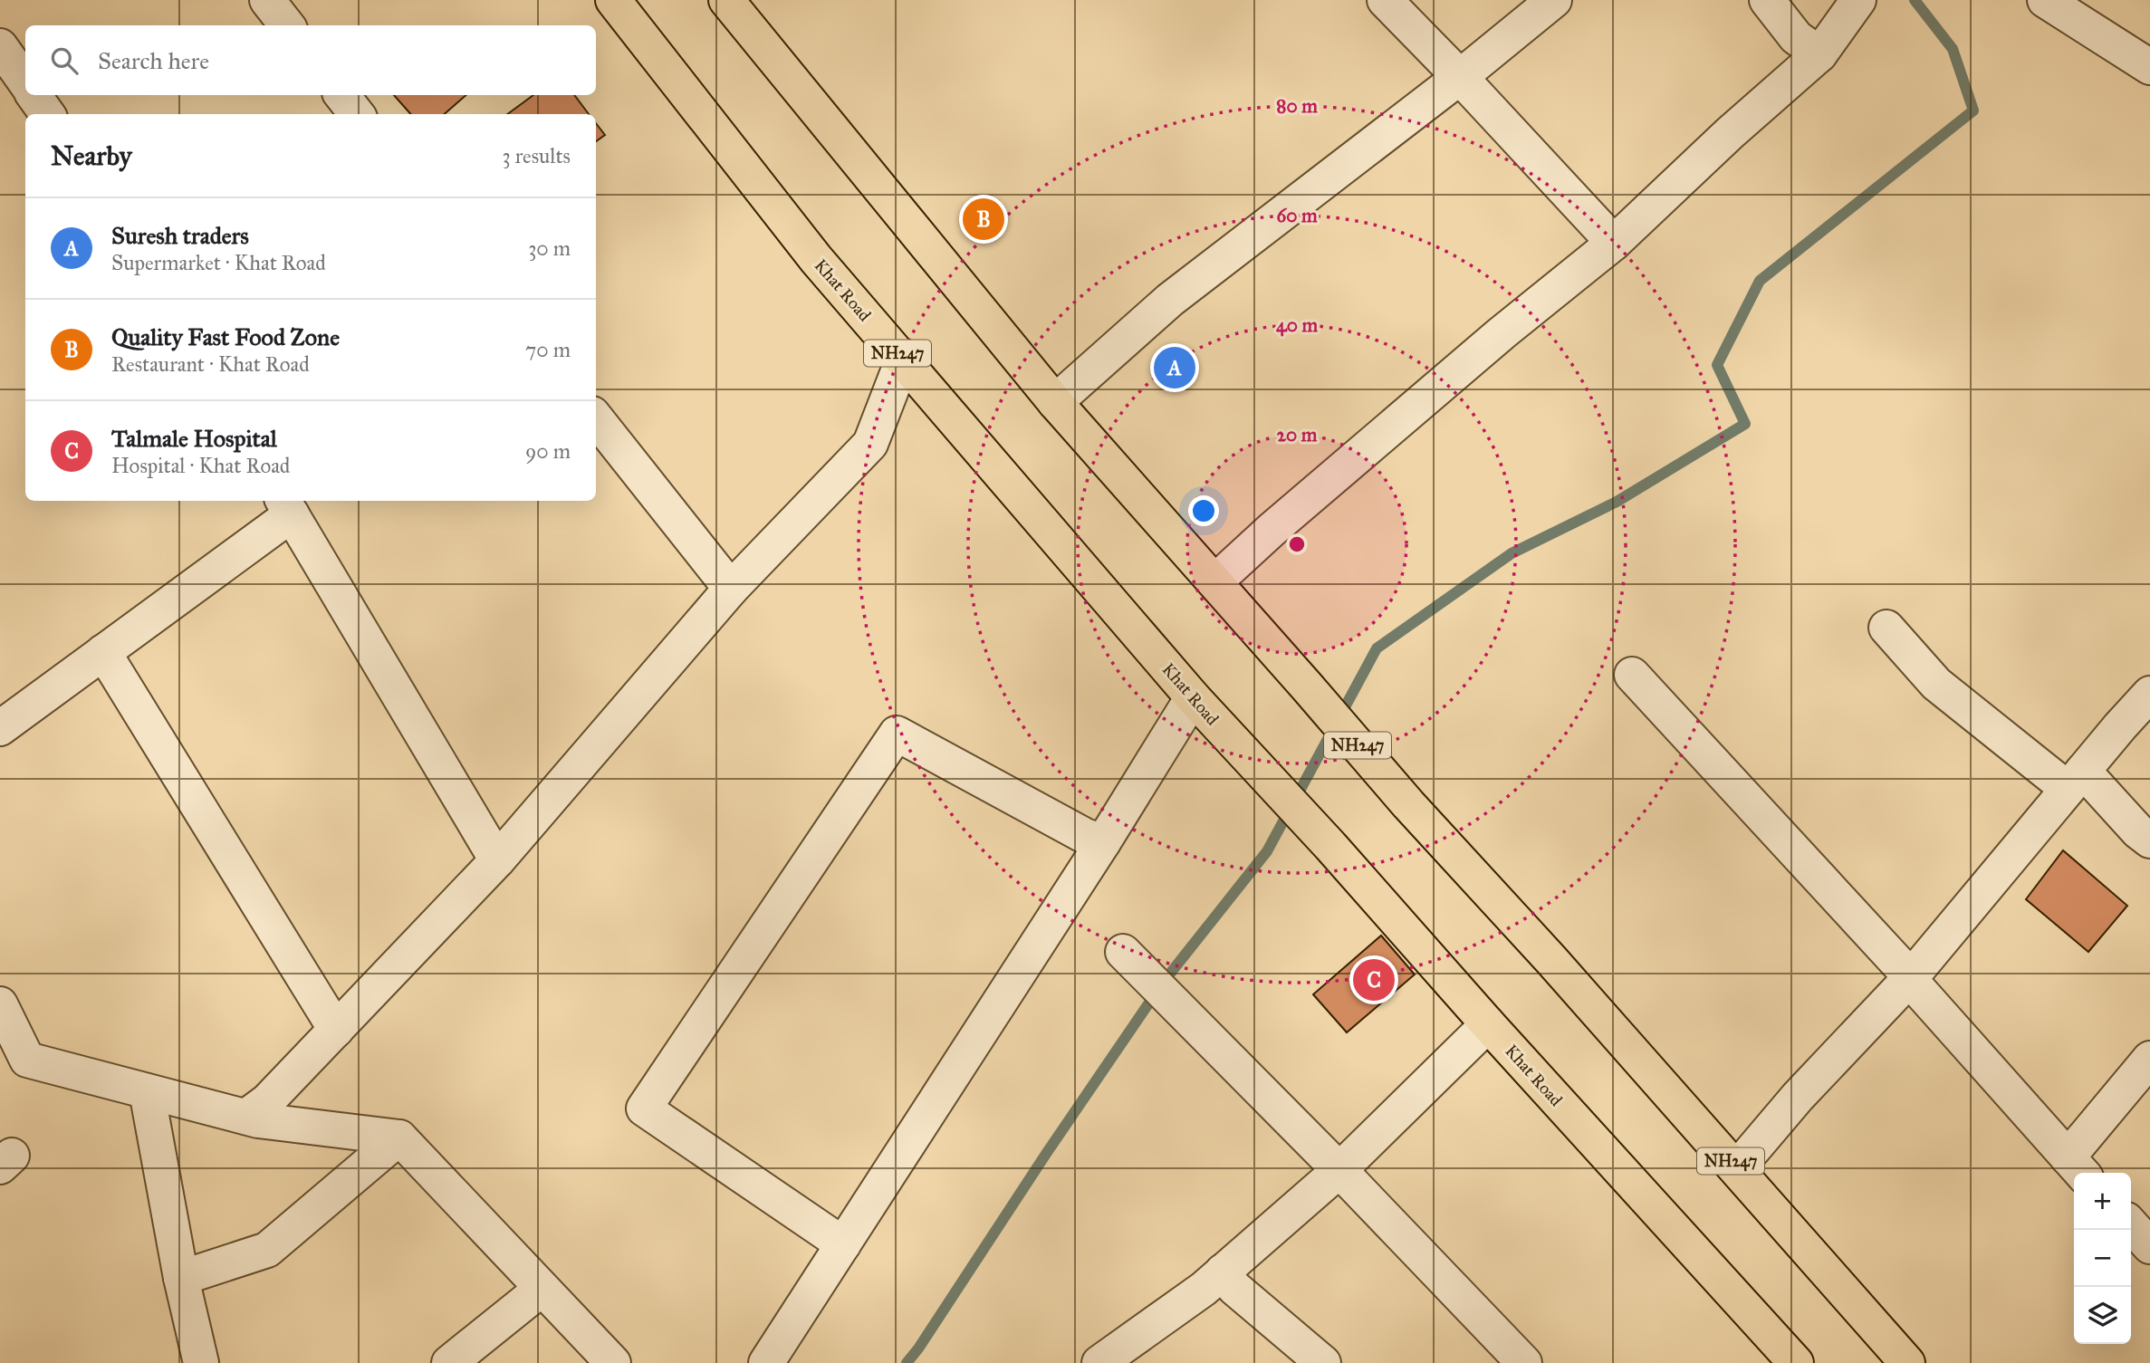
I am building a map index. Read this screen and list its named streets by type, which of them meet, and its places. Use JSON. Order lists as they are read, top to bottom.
{
  "streets": {
    "highway": ["Khat Road", "NH247"]
  },
  "page": {
    "search": "Search here",
    "heading": ["Nearby", "3 results"],
    "pins": ["B", "A", "C"],
    "list": [
      {
        "mark": "A",
        "name": "Suresh traders",
        "note": "Supermarket · Khat Road",
        "value": "30 m"
      },
      {
        "mark": "B",
        "name": "Quality Fast Food Zone",
        "note": "Restaurant · Khat Road",
        "value": "70 m"
      },
      {
        "mark": "C",
        "name": "Talmale Hospital",
        "note": "Hospital · Khat Road",
        "value": "90 m"
      }
    ],
    "map_buttons": ["+", "−"]
  },
  "rings": [
    "80 m",
    "60 m",
    "40 m",
    "20 m"
  ]
}
